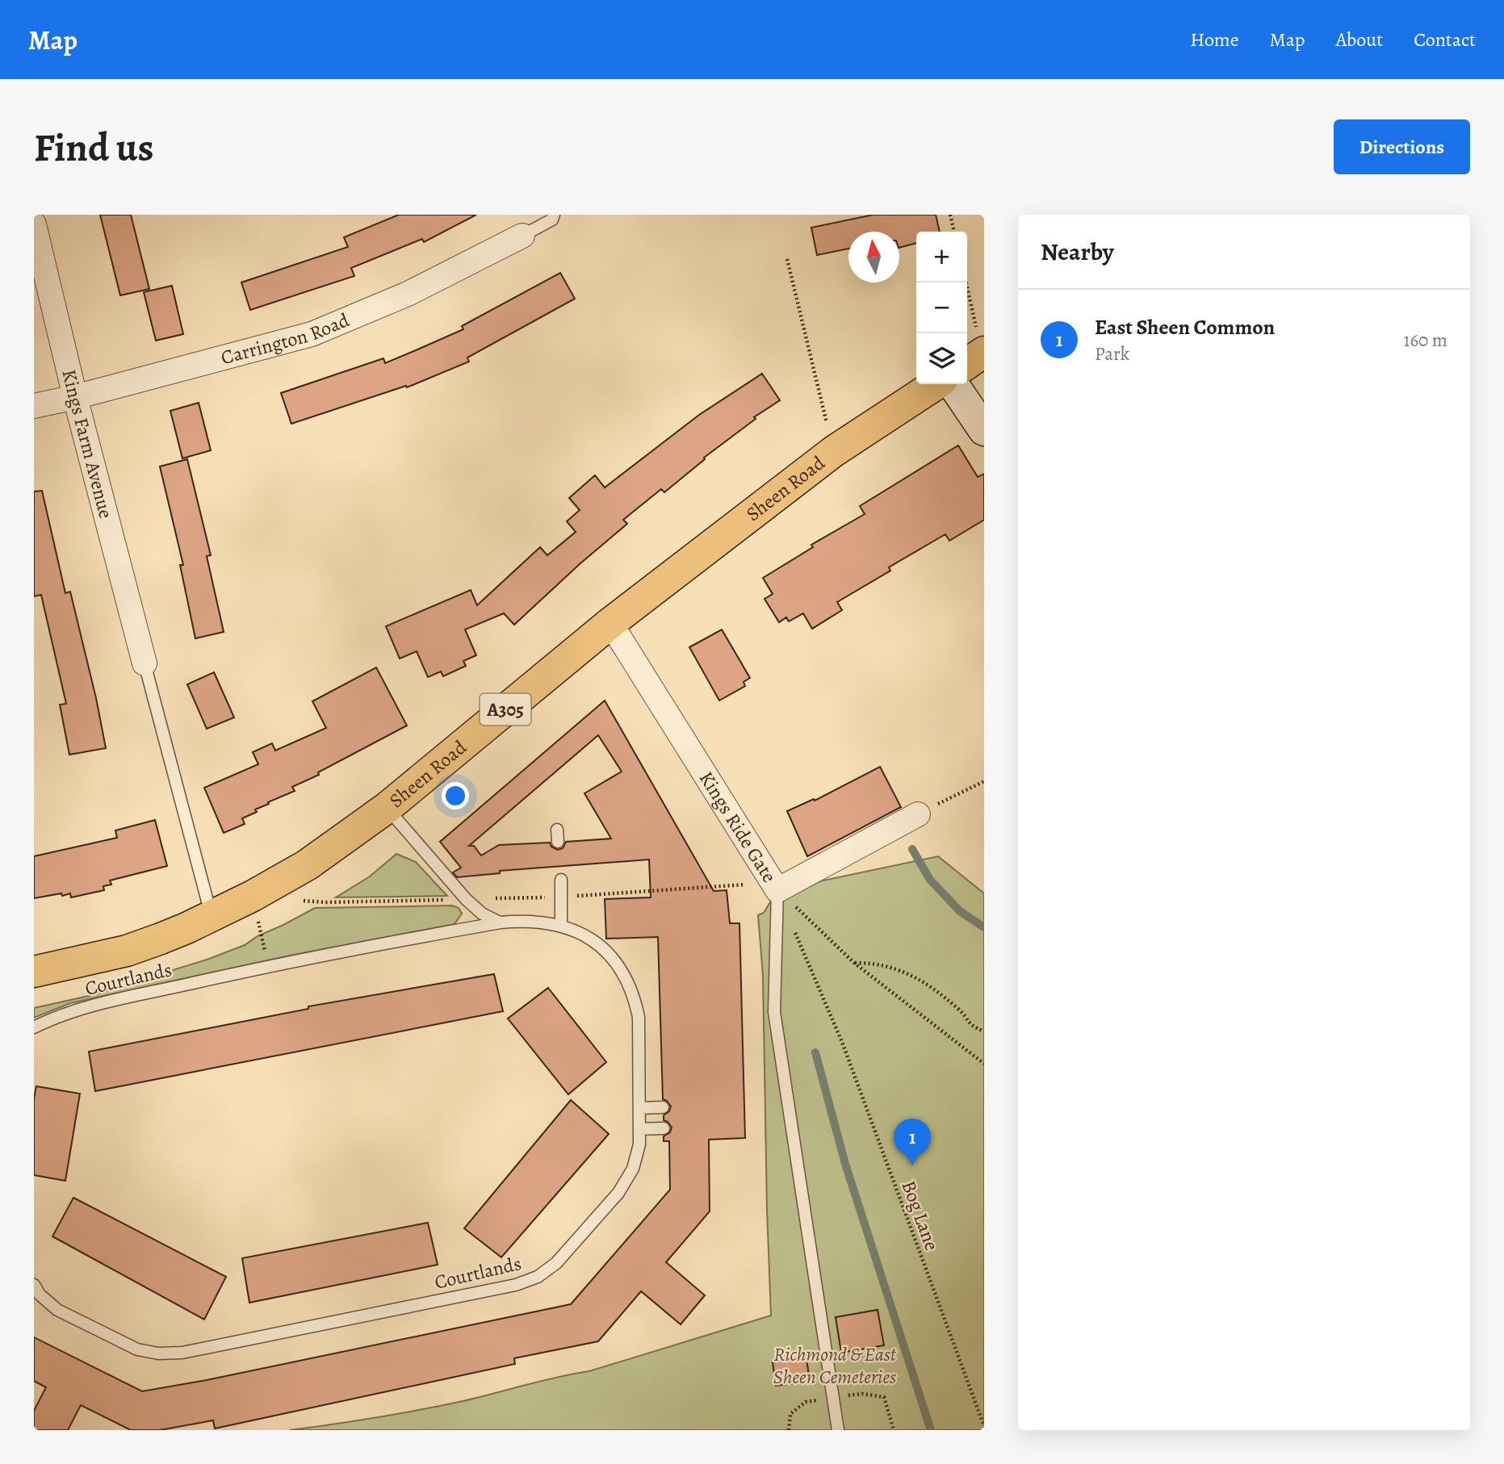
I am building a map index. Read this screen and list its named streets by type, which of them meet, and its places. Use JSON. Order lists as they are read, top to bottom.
{
  "streets": {
    "main road": ["Sheen Road", "A305"],
    "street": ["Carrington Road", "Kings Farm Avenue", "Kings Ride Gate"],
    "lane": ["Courtlands"],
    "path": ["Bog Lane"]
  },
  "crossings": [
    ["Carrington Road", "Kings Farm Avenue"],
    ["Sheen Road", "Kings Ride Gate"]
  ],
  "parks": ["Richmond & East Sheen Cemeteries"],
  "north": "top",
  "page": {
    "header": "Map",
    "nav": [
      "Home",
      "Map",
      "About",
      "Contact"
    ],
    "buttons": "Directions",
    "title": "Find us",
    "heading": "Nearby",
    "map_buttons": ["+", "−"],
    "list": [
      {
        "mark": "1",
        "name": "East Sheen Common",
        "note": "Park",
        "value": "160 m"
      }
    ],
    "pins": "1"
  }
}
